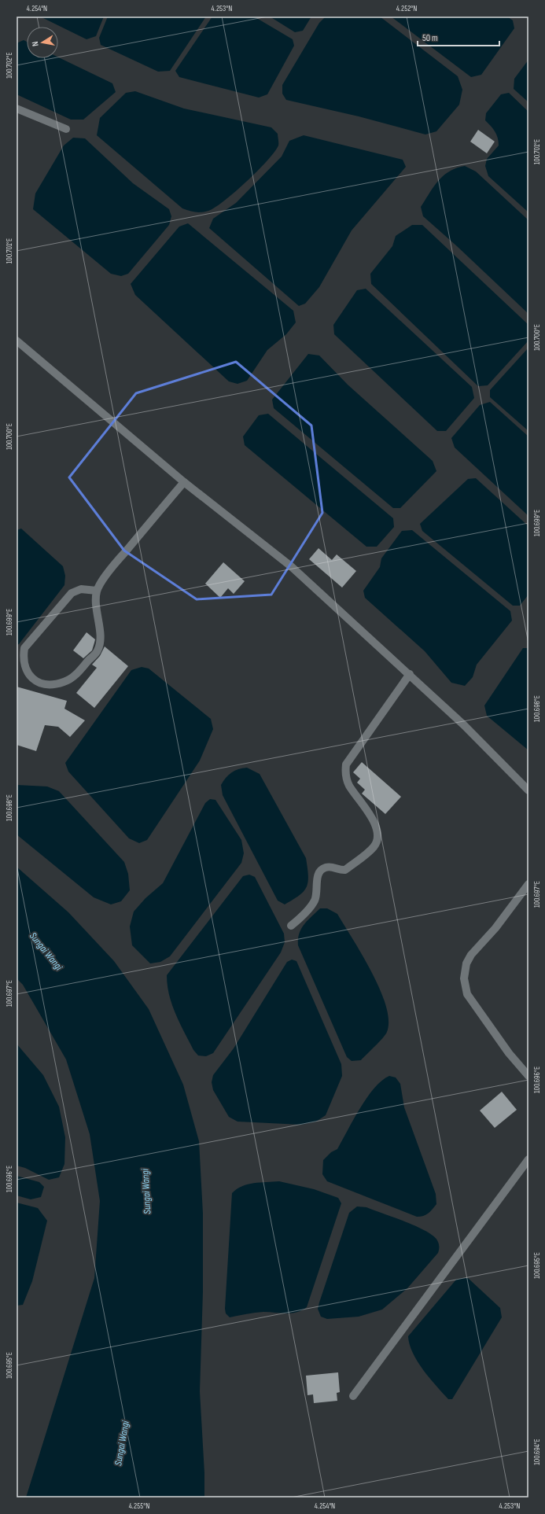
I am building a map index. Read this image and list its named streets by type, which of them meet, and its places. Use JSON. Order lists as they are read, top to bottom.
{
  "water": ["Sungai Wangi"],
  "scale_bar": "50 m",
  "north": "left",
  "coordinates": [
    "4.254°N",
    "4.253°N",
    "4.252°N",
    "100.702°E",
    "100.701°E",
    "100.700°E",
    "100.699°E",
    "100.698°E",
    "100.697°E",
    "100.696°E",
    "100.695°E",
    "100.694°E",
    "4.255°N"
  ]
}
